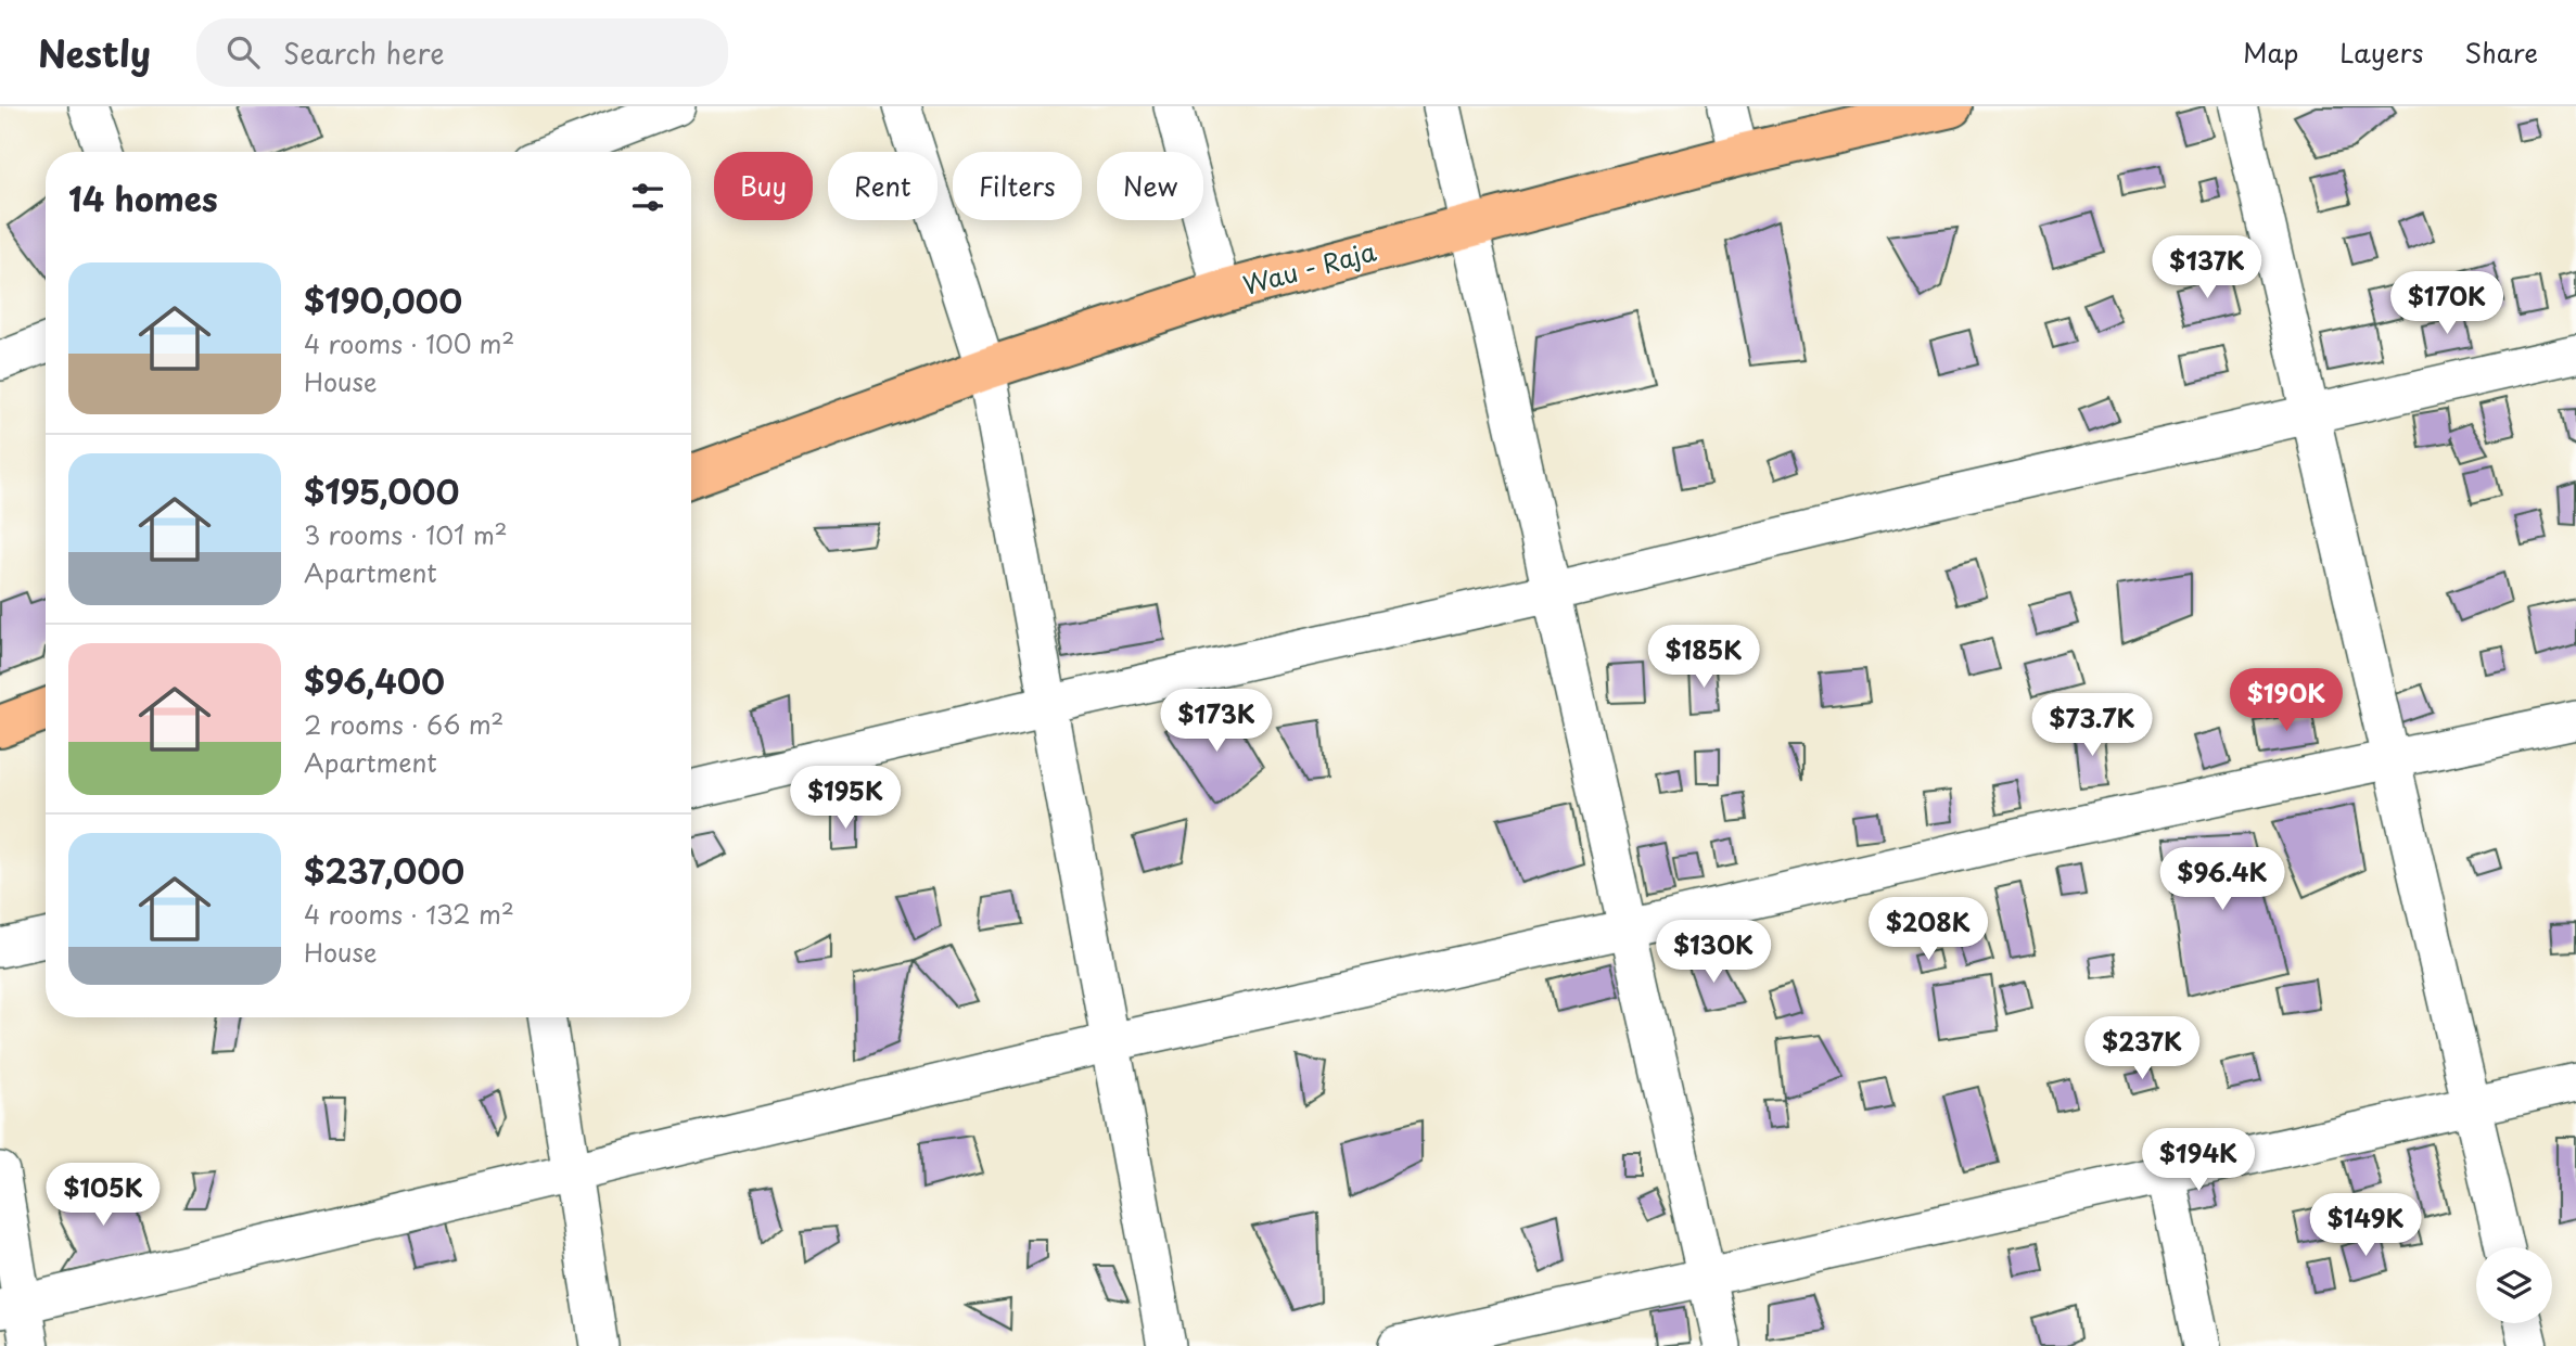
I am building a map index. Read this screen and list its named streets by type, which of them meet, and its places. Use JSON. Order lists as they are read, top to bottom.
{
  "streets": {
    "main road": ["Wau - Raja"]
  },
  "page": {
    "header": "Nestly",
    "search": "Search here",
    "nav": ["Map", "Layers", "Share"],
    "chip": [
      "Buy",
      "Rent",
      "Filters",
      "New"
    ],
    "heading": "14 homes",
    "price": [
      "$137K",
      "$170K",
      "$185K",
      "$190K",
      "$173K",
      "$73.7K",
      "$195K",
      "$96.4K",
      "$208K",
      "$130K",
      "$237K",
      "$194K",
      "$105K",
      "$149K"
    ],
    "list": [
      {
        "name": "$190,000",
        "note": "4 rooms · 100 m² · House"
      },
      {
        "name": "$195,000",
        "note": "3 rooms · 101 m² · Apartment"
      },
      {
        "name": "$96,400",
        "note": "2 rooms · 66 m² · Apartment"
      },
      {
        "name": "$237,000",
        "note": "4 rooms · 132 m² · House"
      }
    ]
  }
}
